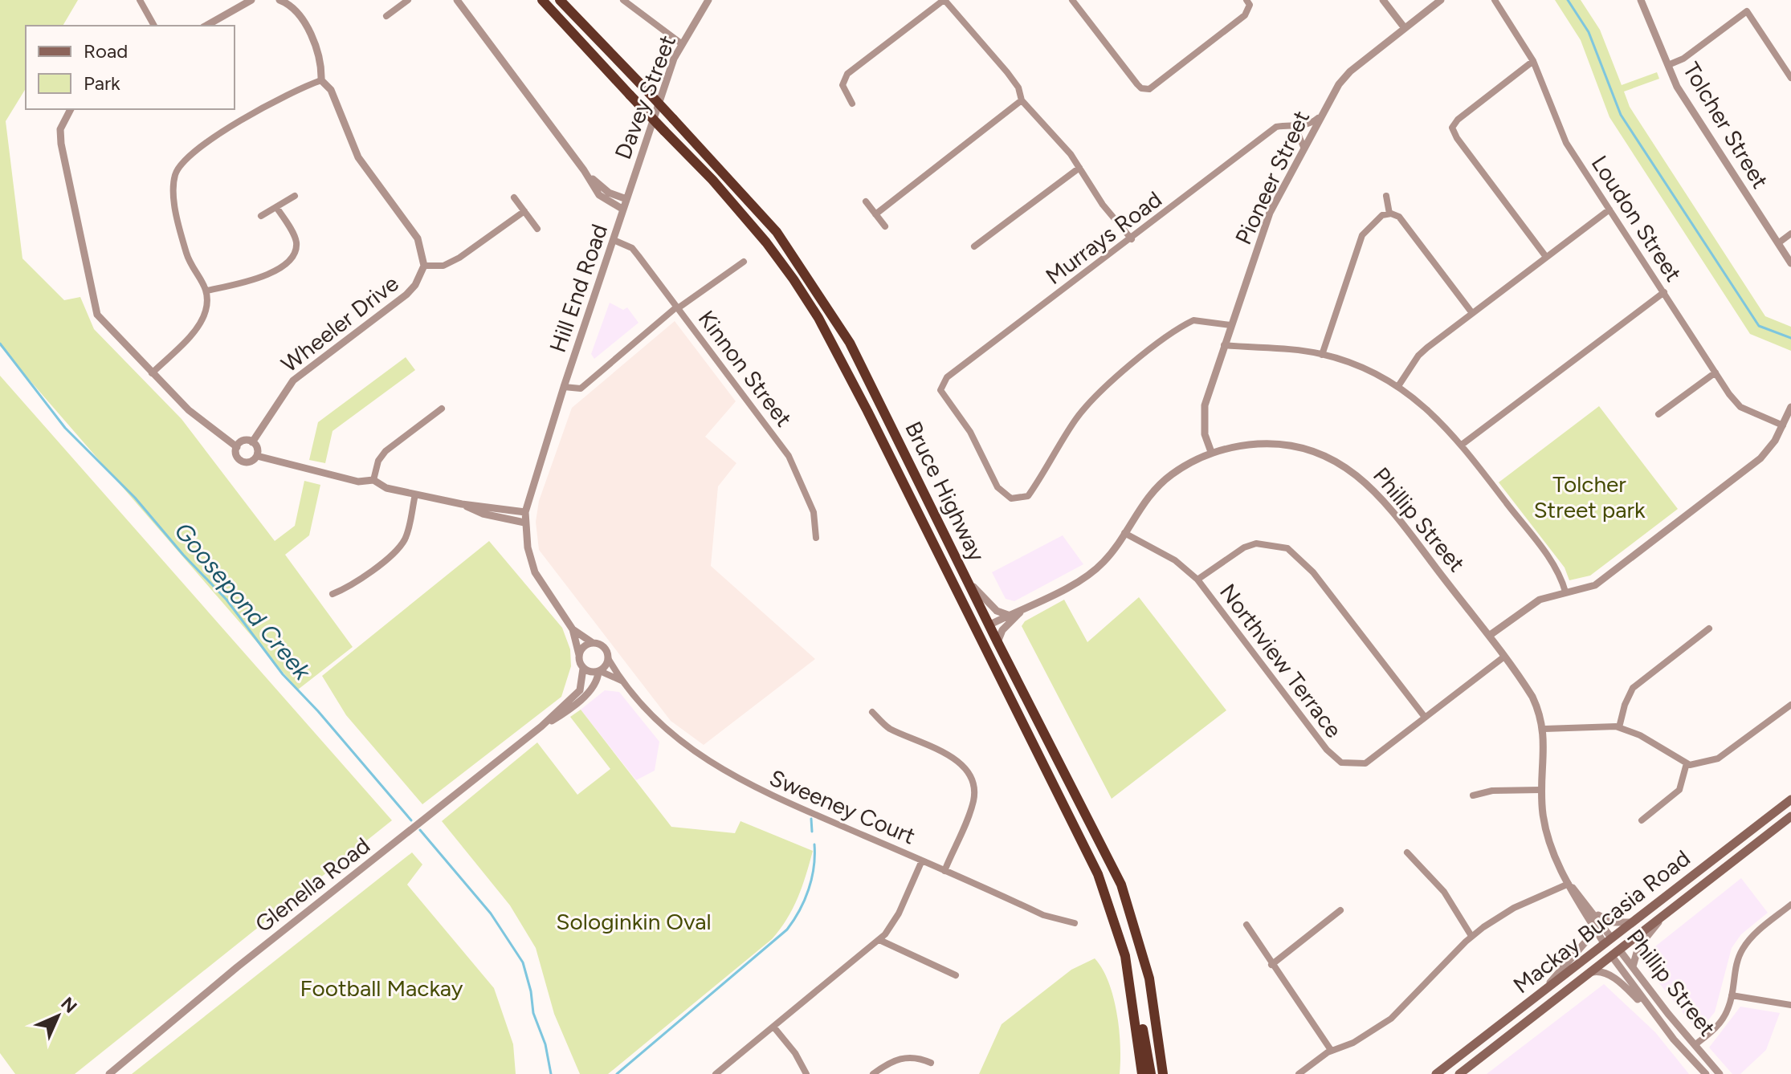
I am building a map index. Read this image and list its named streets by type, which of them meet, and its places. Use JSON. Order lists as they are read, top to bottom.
{
  "streets": {
    "highway": ["Bruce Highway"],
    "main road": ["Phillip Street", "Mackay Bucasia Road"],
    "street": [
      "Davey Street",
      "Tolcher Street",
      "Pioneer Street",
      "Loudon Street",
      "Murrays Road",
      "Hill End Road",
      "Wheeler Drive",
      "Kinnon Street",
      "Northview Terrace",
      "Sweeney Court",
      "Glenella Road"
    ]
  },
  "crossings": [
    ["Davey Street", "Hill End Road"],
    ["Pioneer Street", "Murrays Road"],
    ["Pioneer Street", "Phillip Street"],
    ["Hill End Road", "Kinnon Street"],
    ["Hill End Road", "Sweeney Court"],
    ["Hill End Road", "Glenella Road"],
    ["Phillip Street", "Northview Terrace"],
    ["Phillip Street", "Mackay Bucasia Road"],
    ["Sweeney Court", "Glenella Road"]
  ],
  "water": ["Goosepond Creek"],
  "parks": ["Tolcher Street park", "Sologinkin Oval", "Football Mackay"],
  "legend": ["Road", "Park"],
  "north": "top right"
}
